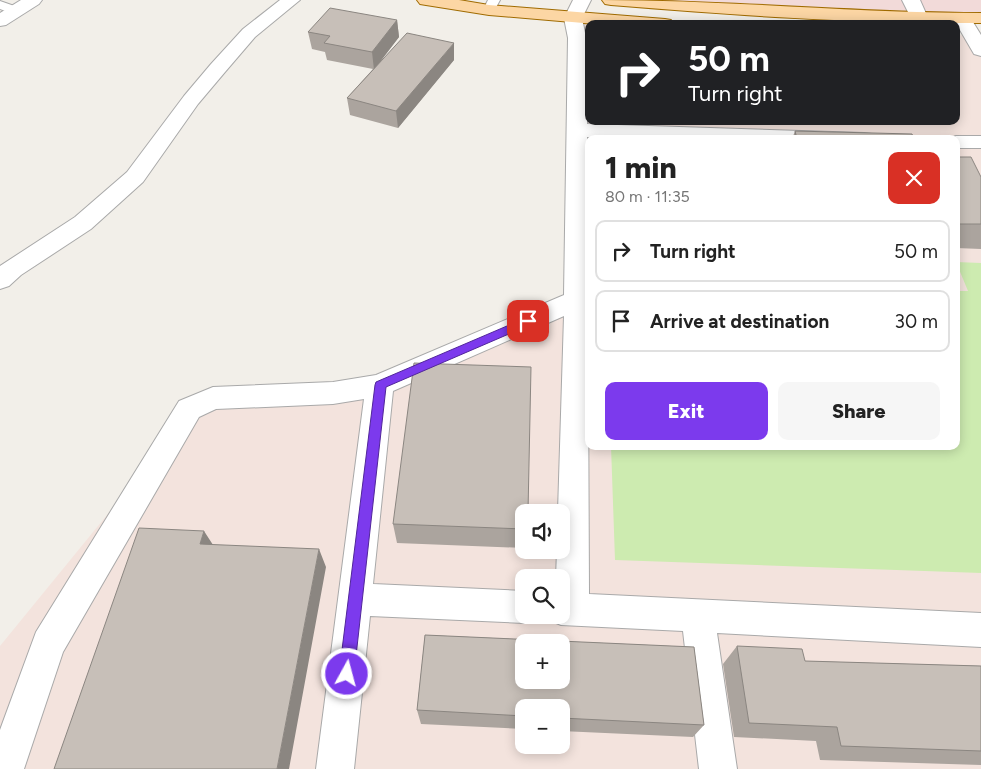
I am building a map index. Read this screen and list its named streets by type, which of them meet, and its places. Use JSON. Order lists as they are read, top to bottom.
{
  "page": {
    "turn": ["50 m", "Turn right"],
    "heading": ["1 min", "80 m · 11:35"],
    "list": [
      {
        "name": "Turn right",
        "value": "50 m"
      },
      {
        "name": "Arrive at destination",
        "value": "30 m"
      }
    ],
    "buttons": ["Exit", "Share"],
    "map_buttons": ["+", "−"]
  }
}
